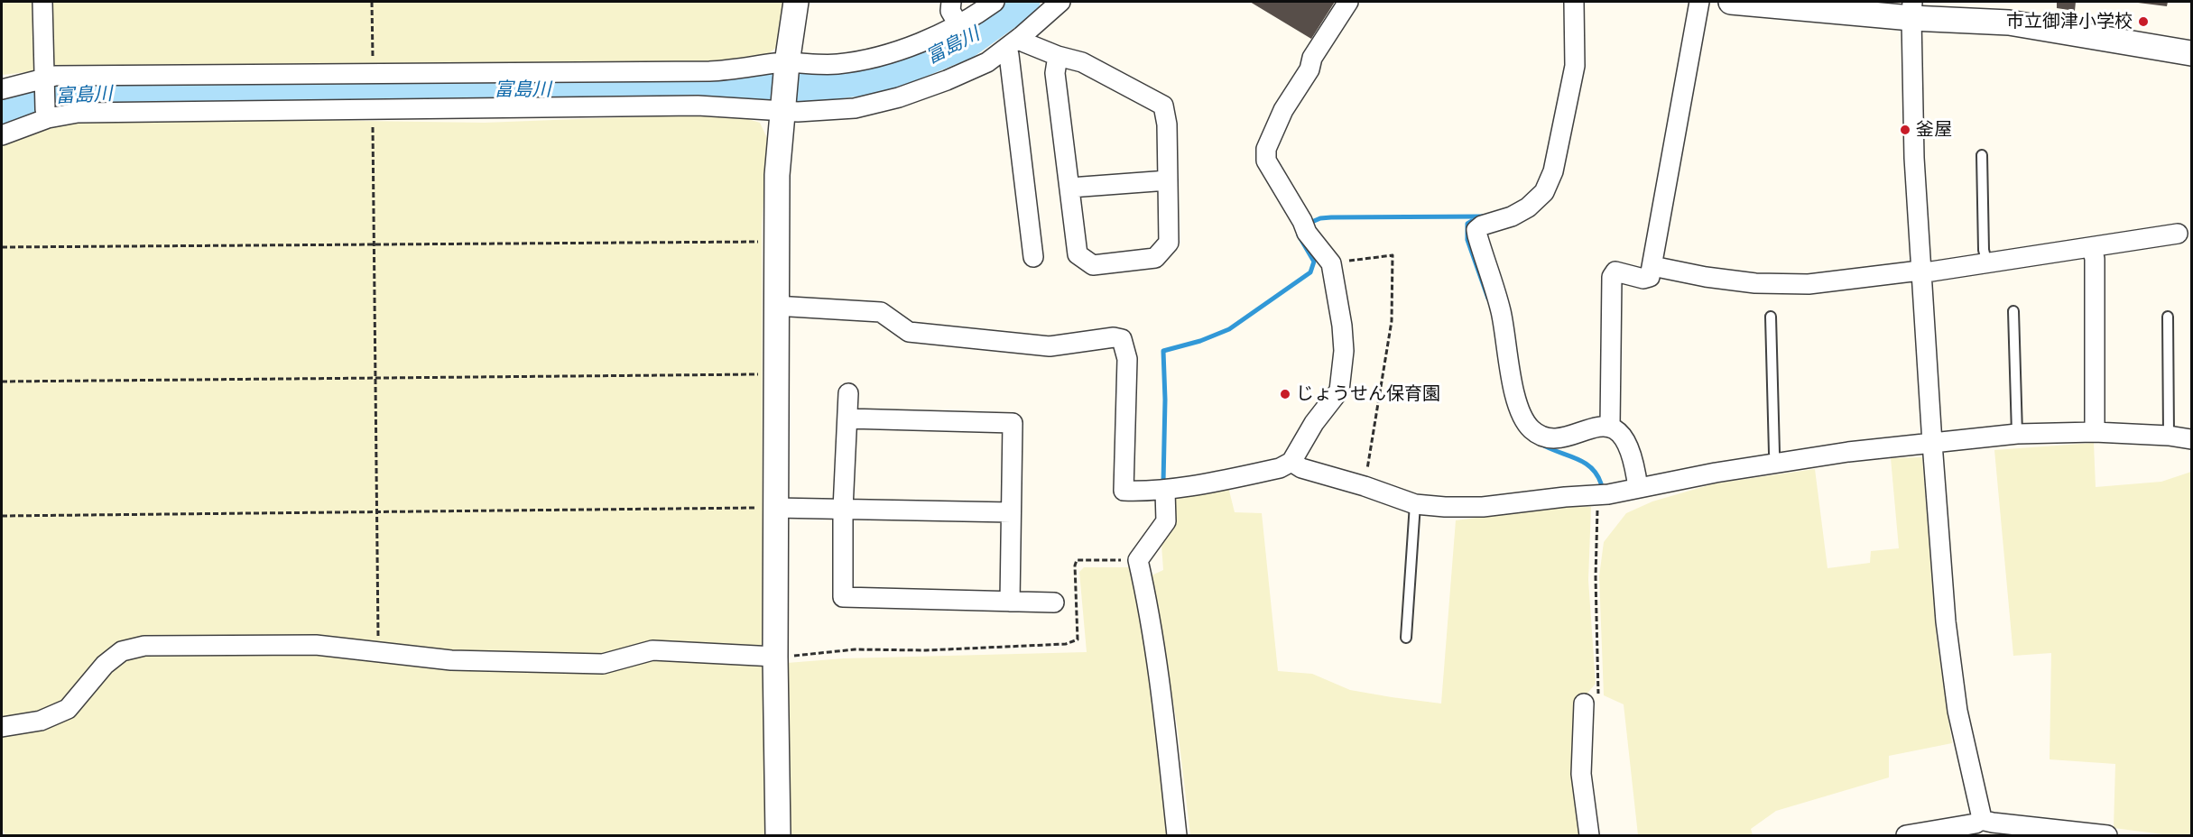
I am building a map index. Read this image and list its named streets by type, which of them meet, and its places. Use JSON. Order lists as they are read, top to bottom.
{
  "water": ["富島川"],
  "places": ["市立御津小学校", "釜屋", "じょうせん保育園"]
}
